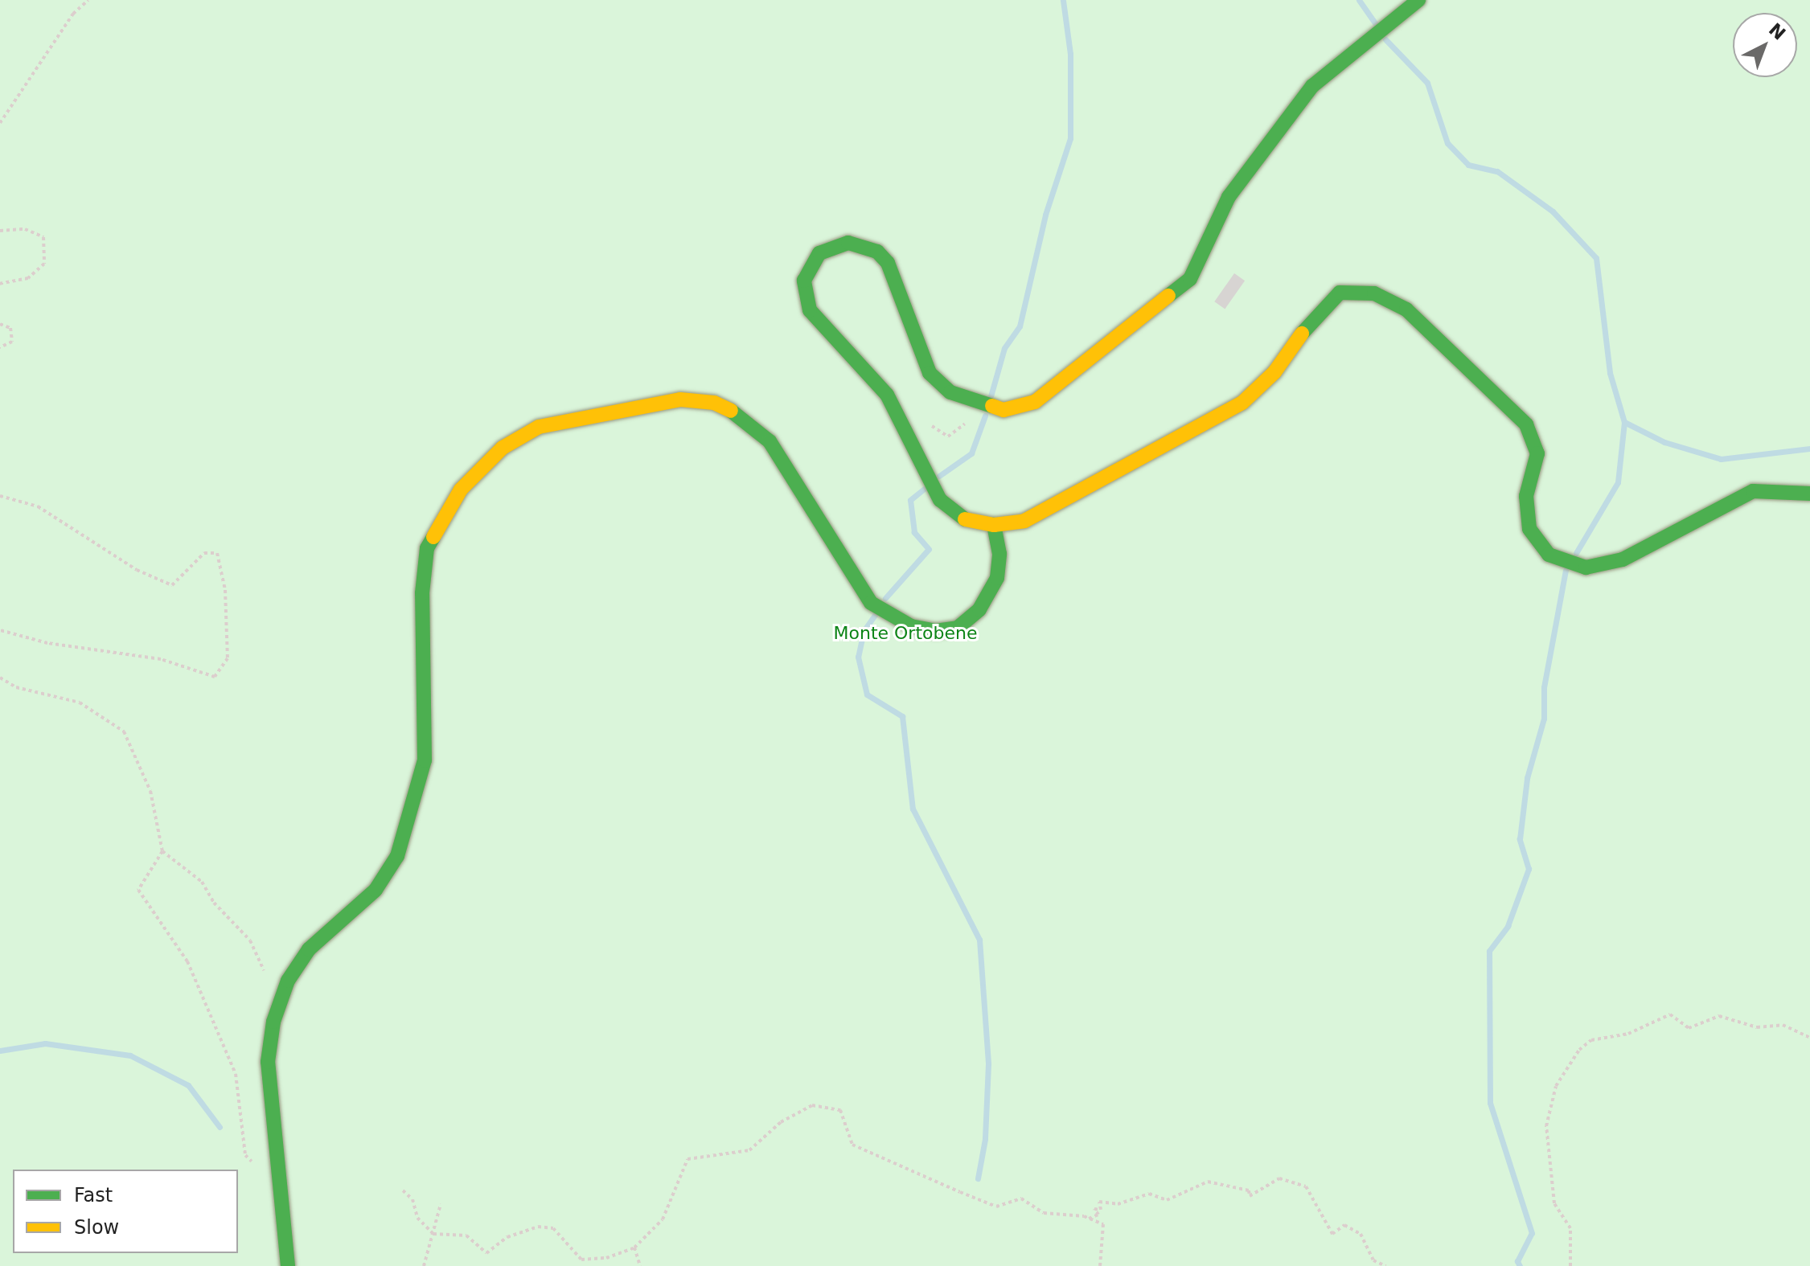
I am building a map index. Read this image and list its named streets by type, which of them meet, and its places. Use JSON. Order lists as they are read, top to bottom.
{
  "parks": ["Monte Ortobene"],
  "legend": ["Fast", "Slow"],
  "north": "top right"
}
